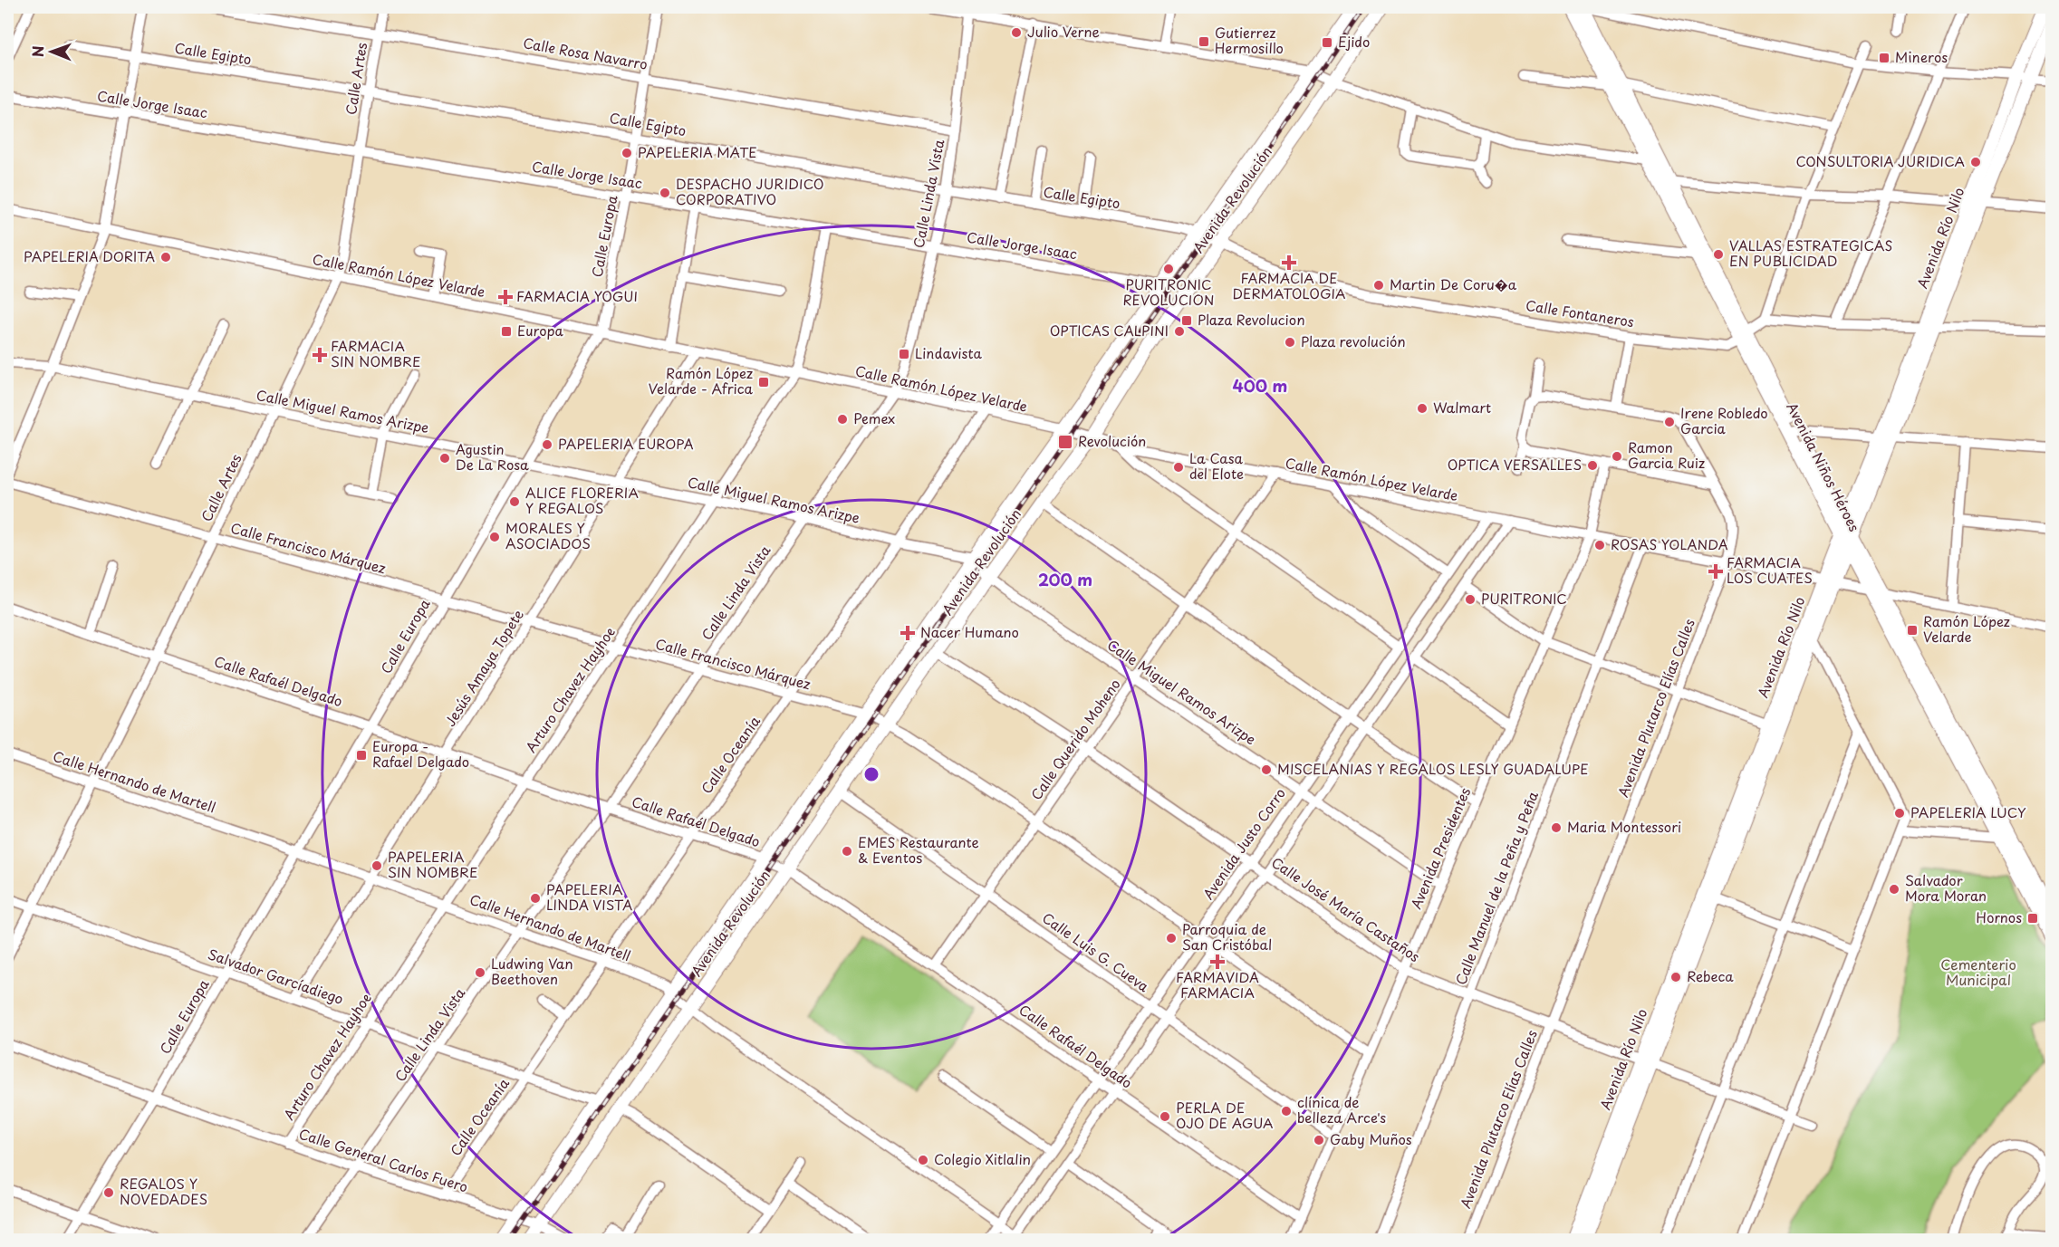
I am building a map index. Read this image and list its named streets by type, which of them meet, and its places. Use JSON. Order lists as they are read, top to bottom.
{
  "streets": {
    "main road": ["Avenida Revolución", "Avenida Río Nilo", "Avenida Niños Héroes"],
    "street": [
      "Calle Egipto",
      "Calle Rosa Navarro",
      "Calle Artes",
      "Calle Jorge Isaac",
      "Calle Linda Vista",
      "Calle Europa",
      "Calle Ramón López Velarde",
      "Calle Fontaneros",
      "Calle Miguel Ramos Arizpe",
      "Calle Francisco Márquez",
      "Jesús Amaya Topete",
      "Calle Rafaél Delgado",
      "Arturo Chavez Hayhoe",
      "Avenida Plutarco Elías Calles",
      "Calle Querido Moheno",
      "Calle Oceanía",
      "Calle Hernando de Martell",
      "Avenida Justo Corro",
      "Avenida Presidentes",
      "Calle Manuel de la Peña y Peña",
      "Calle José María Castaños",
      "Calle Luis G. Cueva",
      "Salvador Garcíadiego",
      "Calle General Carlos Fuero"
    ]
  },
  "crossings": [
    ["Calle Egipto", "Calle Artes"],
    ["Calle Egipto", "Calle Linda Vista"],
    ["Calle Egipto", "Avenida Revolución"],
    ["Calle Egipto", "Calle Europa"],
    ["Calle Egipto", "Calle Fontaneros"],
    ["Calle Rosa Navarro", "Calle Artes"],
    ["Calle Rosa Navarro", "Calle Linda Vista"],
    ["Calle Rosa Navarro", "Calle Europa"],
    ["Calle Artes", "Calle Jorge Isaac"],
    ["Calle Artes", "Calle Ramón López Velarde"],
    ["Calle Artes", "Calle Miguel Ramos Arizpe"],
    ["Calle Artes", "Calle Francisco Márquez"],
    ["Calle Artes", "Calle Rafaél Delgado"],
    ["Calle Artes", "Calle Hernando de Martell"],
    ["Calle Artes", "Salvador Garcíadiego"],
    ["Calle Jorge Isaac", "Calle Linda Vista"],
    ["Calle Jorge Isaac", "Avenida Revolución"],
    ["Calle Jorge Isaac", "Calle Europa"],
    ["Calle Jorge Isaac", "Arturo Chavez Hayhoe"],
    ["Calle Linda Vista", "Calle Ramón López Velarde"],
    ["Calle Linda Vista", "Calle Miguel Ramos Arizpe"],
    ["Calle Linda Vista", "Calle Francisco Márquez"],
    ["Calle Linda Vista", "Calle Rafaél Delgado"],
    ["Calle Linda Vista", "Calle Hernando de Martell"],
    ["Calle Linda Vista", "Salvador Garcíadiego"],
    ["Calle Linda Vista", "Calle General Carlos Fuero"],
    ["Avenida Revolución", "Calle Ramón López Velarde"],
    ["Avenida Revolución", "Calle Fontaneros"],
    ["Avenida Revolución", "Calle Miguel Ramos Arizpe"],
    ["Avenida Revolución", "Calle Francisco Márquez"],
    ["Avenida Revolución", "Calle Rafaél Delgado"],
    ["Avenida Revolución", "Calle Hernando de Martell"],
    ["Avenida Revolución", "Calle José María Castaños"],
    ["Avenida Revolución", "Calle Luis G. Cueva"],
    ["Avenida Revolución", "Salvador Garcíadiego"],
    ["Avenida Revolución", "Calle General Carlos Fuero"],
    ["Calle Europa", "Calle Ramón López Velarde"],
    ["Calle Europa", "Calle Miguel Ramos Arizpe"],
    ["Calle Europa", "Calle Francisco Márquez"],
    ["Calle Europa", "Calle Rafaél Delgado"],
    ["Calle Europa", "Calle Hernando de Martell"],
    ["Calle Europa", "Salvador Garcíadiego"],
    ["Calle Europa", "Calle General Carlos Fuero"],
    ["Avenida Río Nilo", "Calle Ramón López Velarde"],
    ["Avenida Río Nilo", "Avenida Niños Héroes"],
    ["Avenida Río Nilo", "Calle José María Castaños"],
    ["Calle Ramón López Velarde", "Avenida Niños Héroes"],
    ["Calle Ramón López Velarde", "Jesús Amaya Topete"],
    ["Calle Ramón López Velarde", "Arturo Chavez Hayhoe"],
    ["Calle Ramón López Velarde", "Avenida Plutarco Elías Calles"],
    ["Calle Ramón López Velarde", "Calle Querido Moheno"],
    ["Calle Ramón López Velarde", "Calle Oceanía"],
    ["Calle Ramón López Velarde", "Avenida Justo Corro"],
    ["Calle Ramón López Velarde", "Avenida Presidentes"],
    ["Calle Ramón López Velarde", "Calle Manuel de la Peña y Peña"],
    ["Calle Fontaneros", "Avenida Niños Héroes"],
    ["Calle Miguel Ramos Arizpe", "Jesús Amaya Topete"],
    ["Calle Miguel Ramos Arizpe", "Arturo Chavez Hayhoe"],
    ["Calle Miguel Ramos Arizpe", "Calle Querido Moheno"],
    ["Calle Miguel Ramos Arizpe", "Calle Oceanía"],
    ["Calle Miguel Ramos Arizpe", "Avenida Justo Corro"],
    ["Calle Miguel Ramos Arizpe", "Avenida Presidentes"],
    ["Calle Francisco Márquez", "Jesús Amaya Topete"],
    ["Calle Francisco Márquez", "Arturo Chavez Hayhoe"],
    ["Calle Francisco Márquez", "Calle Querido Moheno"],
    ["Calle Francisco Márquez", "Calle Oceanía"],
    ["Calle Francisco Márquez", "Avenida Justo Corro"],
    ["Calle Francisco Márquez", "Avenida Presidentes"],
    ["Jesús Amaya Topete", "Calle Rafaél Delgado"],
    ["Jesús Amaya Topete", "Calle Hernando de Martell"],
    ["Jesús Amaya Topete", "Salvador Garcíadiego"],
    ["Calle Rafaél Delgado", "Arturo Chavez Hayhoe"],
    ["Calle Rafaél Delgado", "Calle Querido Moheno"],
    ["Calle Rafaél Delgado", "Calle Oceanía"],
    ["Calle Rafaél Delgado", "Avenida Justo Corro"],
    ["Calle Rafaél Delgado", "Avenida Presidentes"],
    ["Arturo Chavez Hayhoe", "Calle Hernando de Martell"],
    ["Arturo Chavez Hayhoe", "Salvador Garcíadiego"],
    ["Arturo Chavez Hayhoe", "Calle General Carlos Fuero"],
    ["Avenida Plutarco Elías Calles", "Calle José María Castaños"],
    ["Calle Querido Moheno", "Calle José María Castaños"],
    ["Calle Querido Moheno", "Calle Luis G. Cueva"],
    ["Calle Oceanía", "Calle Hernando de Martell"],
    ["Calle Oceanía", "Salvador Garcíadiego"],
    ["Calle Oceanía", "Calle General Carlos Fuero"],
    ["Calle Hernando de Martell", "Avenida Justo Corro"],
    ["Avenida Justo Corro", "Calle José María Castaños"],
    ["Avenida Justo Corro", "Calle Luis G. Cueva"],
    ["Avenida Presidentes", "Calle José María Castaños"],
    ["Avenida Presidentes", "Calle Luis G. Cueva"],
    ["Calle Manuel de la Peña y Peña", "Calle José María Castaños"]
  ],
  "parks": ["Cementerio Municipal"],
  "places": {
    "other": [
      "Julio Verne",
      "PAPELERIA MATE",
      "CONSULTORIA JURIDICA",
      "DESPACHO JURIDICO CORPORATIVO",
      "VALLAS ESTRATEGICAS EN PUBLICIDAD",
      "PAPELERIA DORITA",
      "PURITRONIC REVOLUCION",
      "Martin De Coru�a",
      "OPTICAS CALPINI",
      "Plaza revolución",
      "Walmart",
      "Pemex",
      "Irene Robledo Garcia",
      "PAPELERIA EUROPA",
      "Ramon Garcia Ruiz",
      "Agustin De La Rosa",
      "OPTICA VERSALLES",
      "La Casa del Elote",
      "ALICE FLORERIA Y REGALOS",
      "MORALES Y ASOCIADOS",
      "ROSAS YOLANDA",
      "PURITRONIC",
      "MISCELANIAS Y REGALOS LESLY GUADALUPE",
      "PAPELERIA LUCY",
      "Maria Montessori",
      "EMES Restaurante & Eventos",
      "PAPELERIA SIN NOMBRE",
      "Salvador Mora Moran",
      "PAPELERIA LINDA VISTA",
      "Parroquia de San Cristóbal",
      "Ludwing Van Beethoven",
      "Rebeca",
      "clínica de belleza Arce's",
      "PERLA DE OJO DE AGUA",
      "Gaby Muños",
      "Colegio Xitlalin",
      "REGALOS Y NOVEDADES"
    ],
    "transit": [
      "Gutierrez Hermosillo",
      "Ejido",
      "Mineros",
      "Plaza Revolucion",
      "Europa",
      "Lindavista",
      "Ramón López Velarde - Africa",
      "Revolución",
      "Ramón López Velarde",
      "Europa - Rafael Delgado",
      "Hornos"
    ],
    "health": [
      "FARMACIA DE DERMATOLOGIA",
      "FARMACIA YOGUI",
      "FARMACIA SIN NOMBRE",
      "FARMACIA LOS CUATES",
      "Nacer Humano",
      "FARMAVIDA FARMACIA"
    ]
  },
  "north": "left",
  "rings": ["400 m", "200 m"]
}
